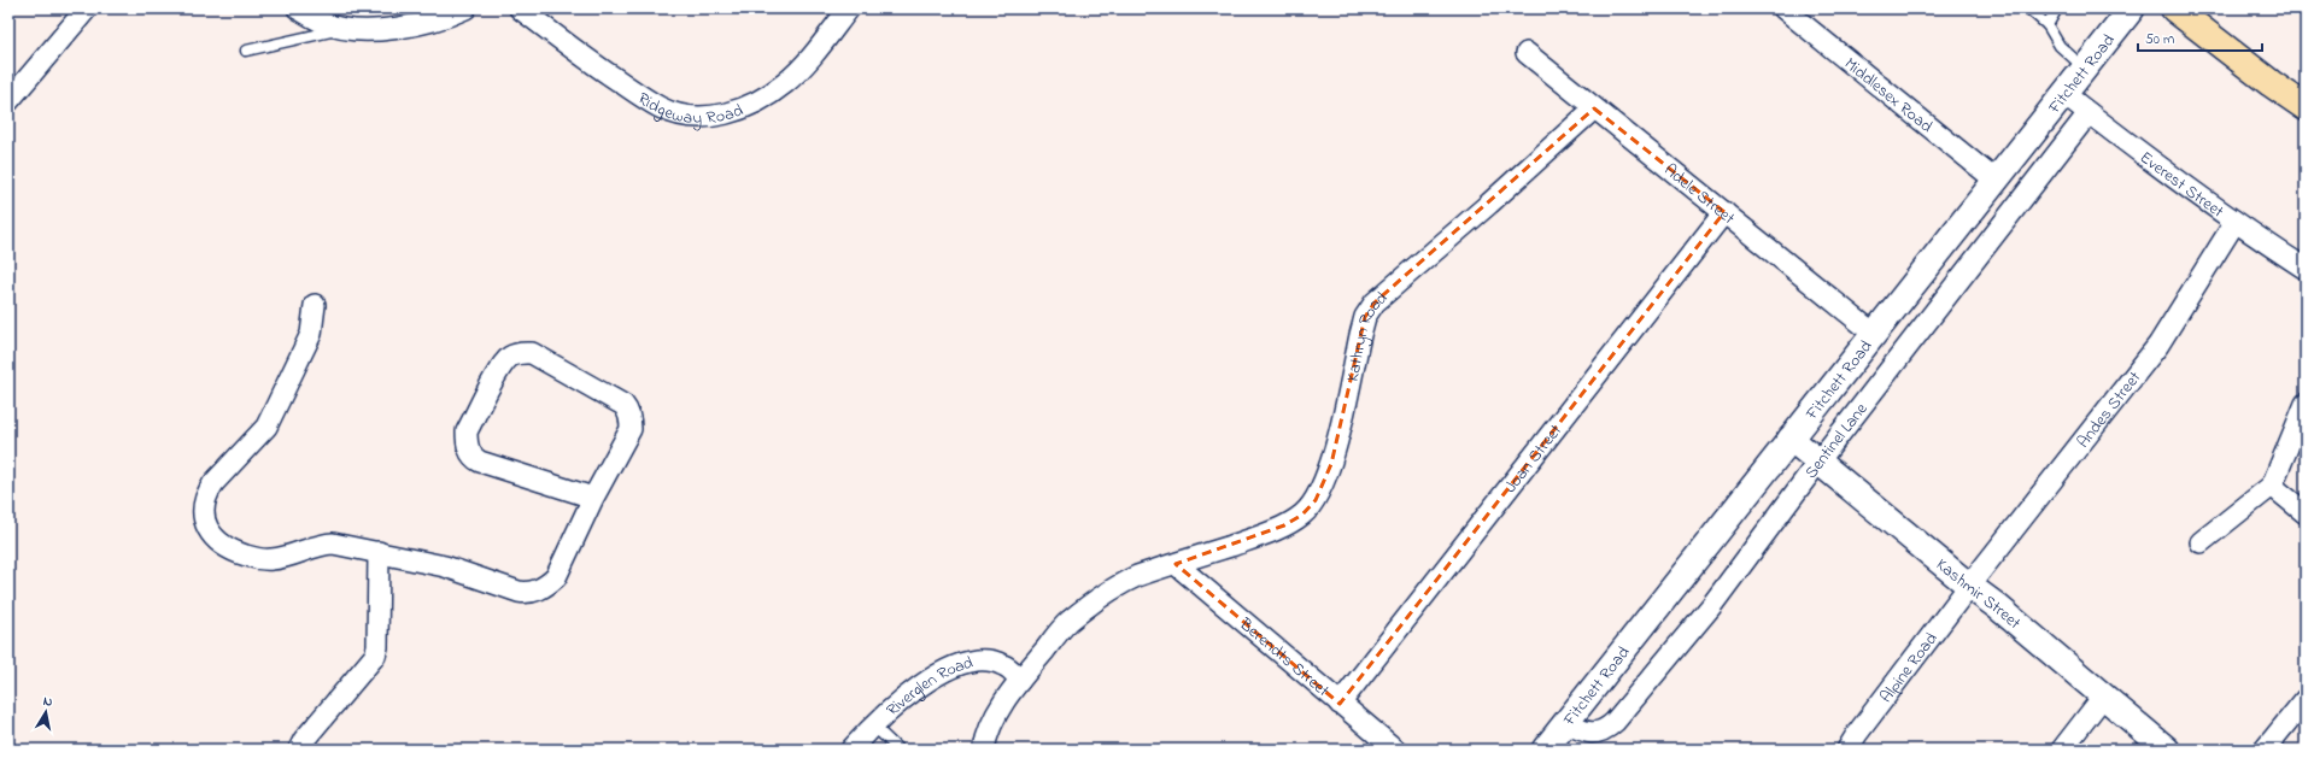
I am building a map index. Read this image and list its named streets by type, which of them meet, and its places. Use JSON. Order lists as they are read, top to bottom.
{
  "streets": {
    "street": [
      "Fitchett Road",
      "Middlesex Road",
      "Ridgeway Road",
      "Everest Street",
      "Adele Street",
      "Kathryn Road",
      "Andes Street",
      "Sentinel Lane",
      "Joan Street",
      "Kashmir Street",
      "Berendts Street",
      "Alpine Road",
      "Riverglen Road"
    ]
  },
  "crossings": [
    ["Fitchett Road", "Middlesex Road"],
    ["Fitchett Road", "Everest Street"],
    ["Fitchett Road", "Adele Street"],
    ["Fitchett Road", "Sentinel Lane"],
    ["Fitchett Road", "Kashmir Street"],
    ["Everest Street", "Andes Street"],
    ["Everest Street", "Sentinel Lane"],
    ["Adele Street", "Kathryn Road"],
    ["Adele Street", "Joan Street"],
    ["Kathryn Road", "Berendts Street"],
    ["Kathryn Road", "Riverglen Road"],
    ["Andes Street", "Kashmir Street"],
    ["Andes Street", "Alpine Road"],
    ["Sentinel Lane", "Kashmir Street"],
    ["Joan Street", "Berendts Street"],
    ["Kashmir Street", "Alpine Road"]
  ],
  "scale_bar": "50 m",
  "north": "top"
}
